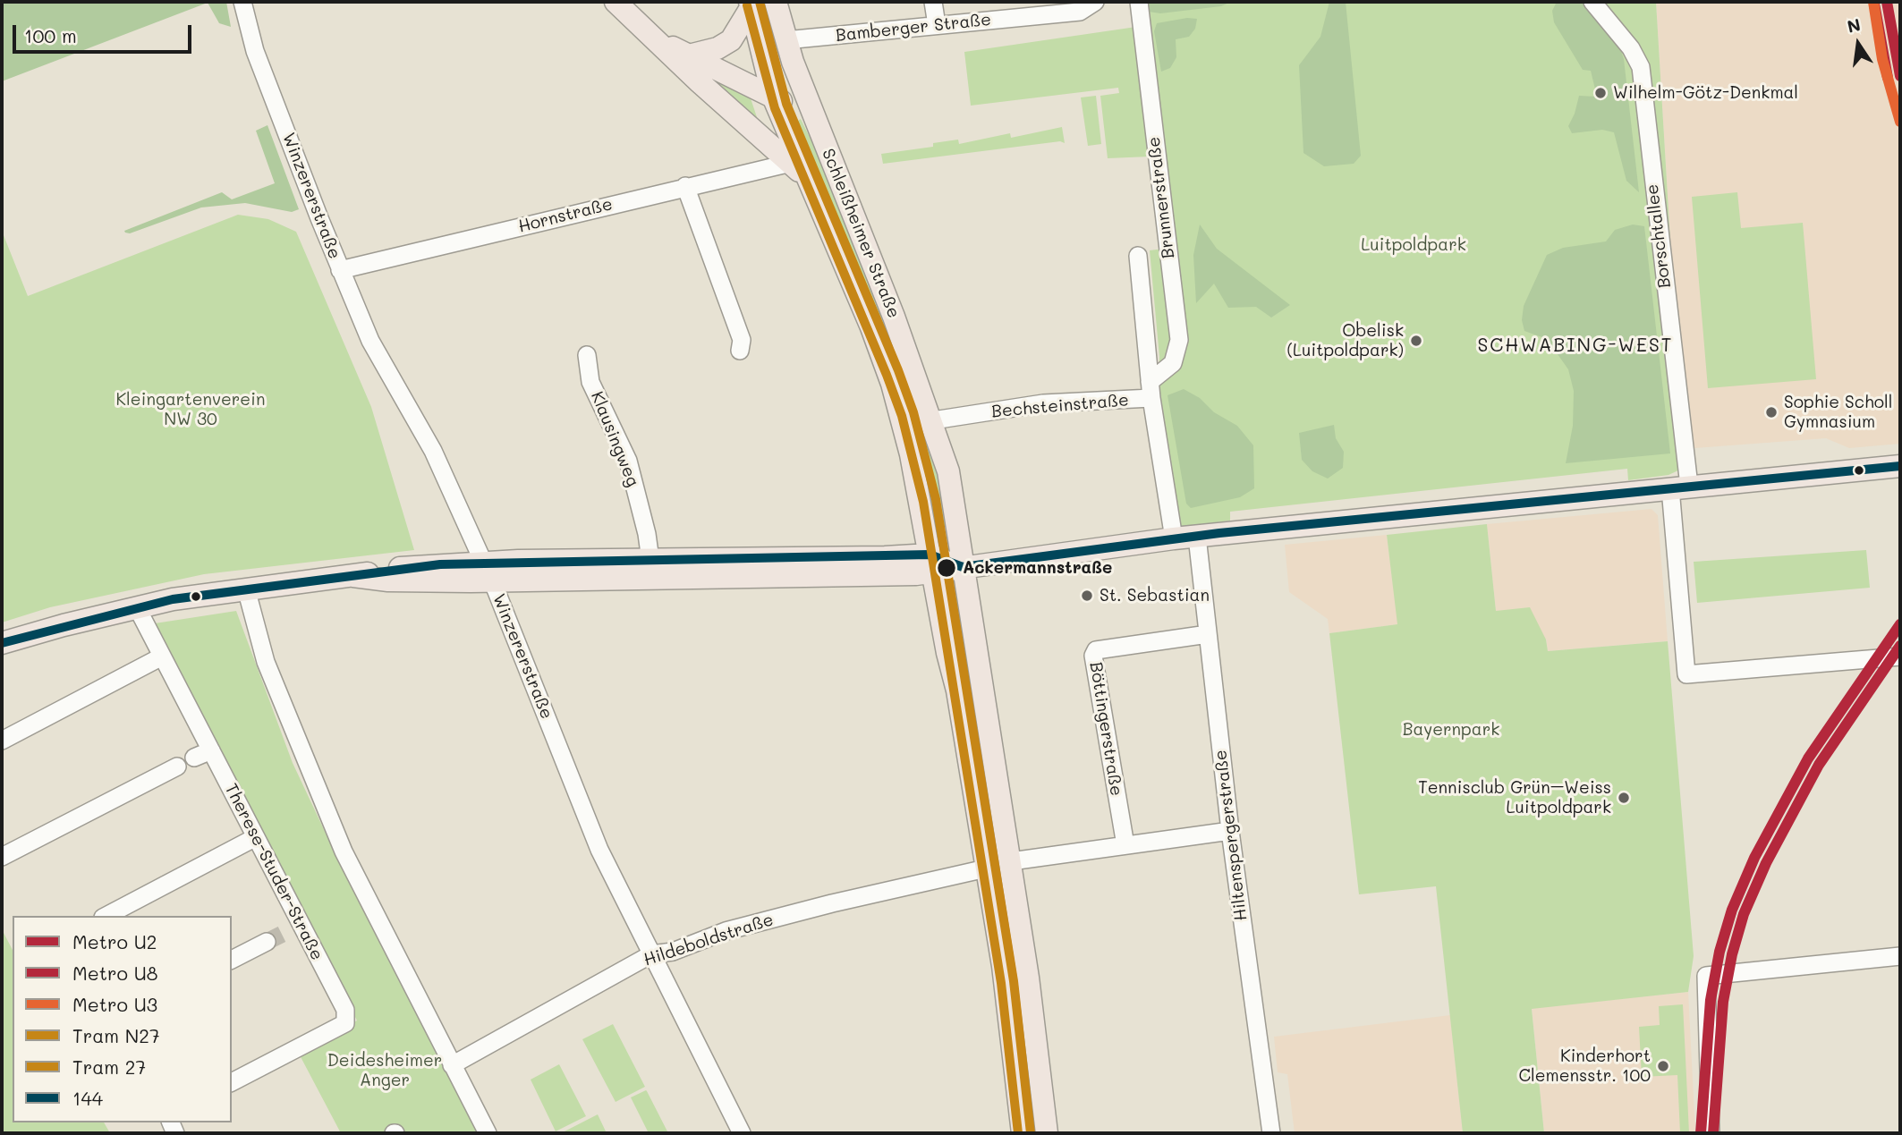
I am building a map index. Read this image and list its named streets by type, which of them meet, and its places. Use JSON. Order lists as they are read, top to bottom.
{
  "streets": {
    "main road": ["Schleißheimer Straße"],
    "street": [
      "Bamberger Straße",
      "Winzererstraße",
      "Brunnerstraße",
      "Hornstraße",
      "Borschtallee",
      "Bechsteinstraße",
      "Klausingweg",
      "Böttingerstraße",
      "Hiltenspergerstraße",
      "Therese-Studer-Straße",
      "Hildeboldstraße"
    ]
  },
  "crossings": [
    ["Bamberger Straße", "Schleißheimer Straße"],
    ["Winzererstraße", "Hornstraße"],
    ["Winzererstraße", "Hildeboldstraße"],
    ["Brunnerstraße", "Bechsteinstraße"],
    ["Schleißheimer Straße", "Bechsteinstraße"],
    ["Schleißheimer Straße", "Hildeboldstraße"],
    ["Böttingerstraße", "Hiltenspergerstraße"]
  ],
  "districts": ["SCHWABING-WEST"],
  "parks": [
    "Luitpoldpark",
    "Kleingartenverein NW 30",
    "Bayernpark",
    "Deidesheimer Anger"
  ],
  "places": [
    "Wilhelm-Götz-Denkmal",
    "Obelisk (Luitpoldpark)",
    "Sophie Scholl Gymnasium",
    "Ackermannstraße",
    "St. Sebastian",
    "Tennisclub Grün–Weiss Luitpoldpark",
    "Kinderhort Clemensstr. 100"
  ],
  "lines": [
    "metro line U2",
    "metro line U3",
    "tram line N27",
    "metro line U8",
    "tram line 27",
    "transit line 144"
  ],
  "legend": [
    "Metro U2",
    "Metro U8",
    "Metro U3",
    "Tram N27",
    "Tram 27",
    "144"
  ],
  "scale_bar": "100 m",
  "north": "top"
}
